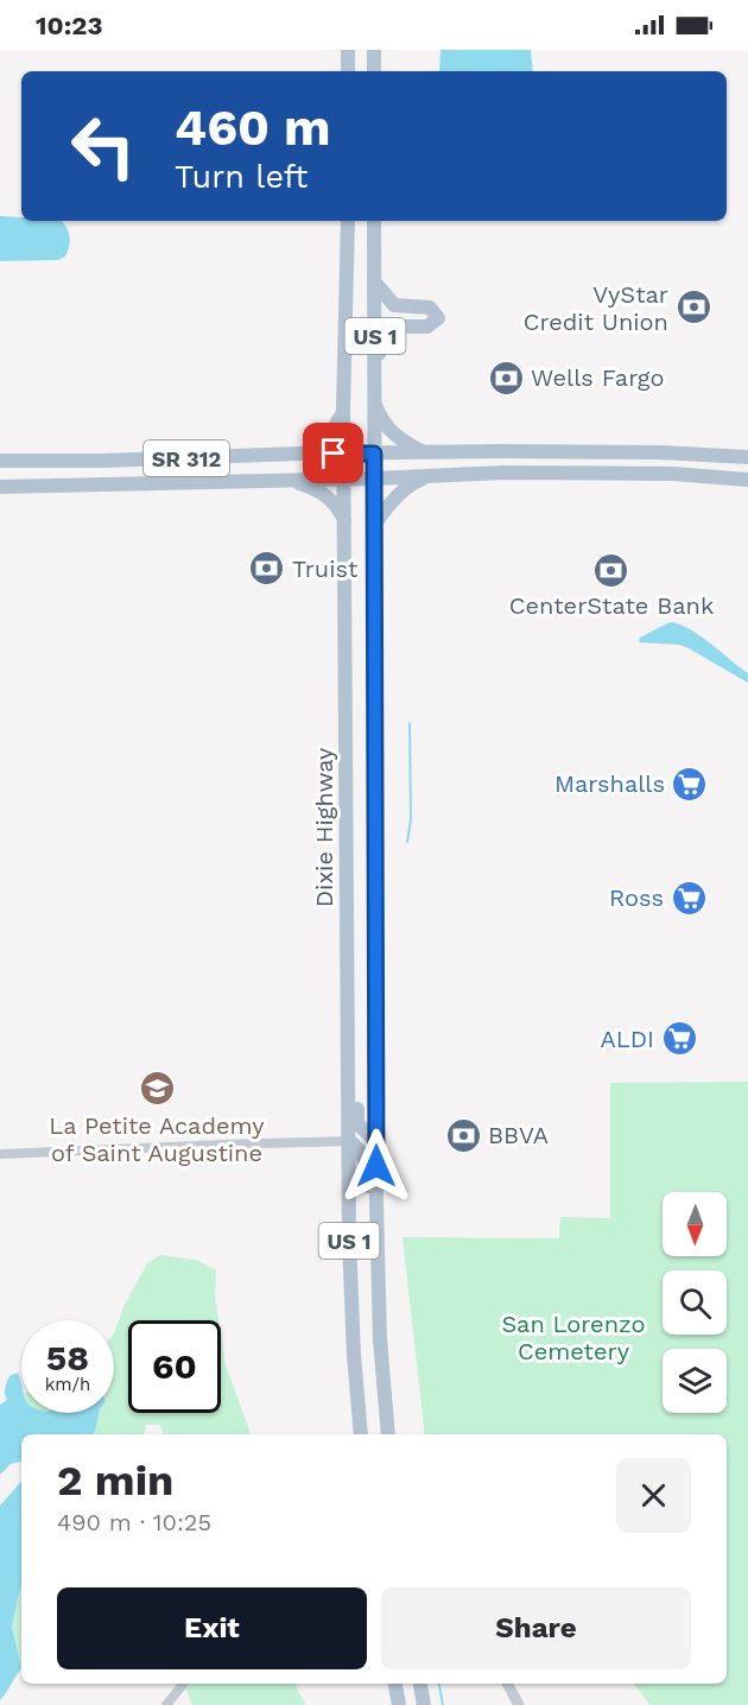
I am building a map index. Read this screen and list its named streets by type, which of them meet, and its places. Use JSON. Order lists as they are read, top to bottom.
{
  "streets": {
    "main road": ["US 1", "SR 312", "Dixie Highway"]
  },
  "crossings": [
    ["US 1", "SR 312"],
    ["SR 312", "Dixie Highway"]
  ],
  "parks": ["San Lorenzo Cemetery"],
  "places": {
    "bank": [
      "VyStar Credit Union",
      "Wells Fargo",
      "Truist",
      "CenterState Bank",
      "BBVA"
    ],
    "supermarket": ["Marshalls", "Ross", "ALDI"],
    "school or university": ["La Petite Academy of Saint Augustine"]
  },
  "north": "bottom",
  "page": {
    "status": "10:23",
    "turn": ["460 m", "Turn left"],
    "speed": "58 km/h",
    "limit": "60",
    "heading": ["2 min", "490 m · 10:25"],
    "buttons": ["Exit", "Share"]
  }
}
